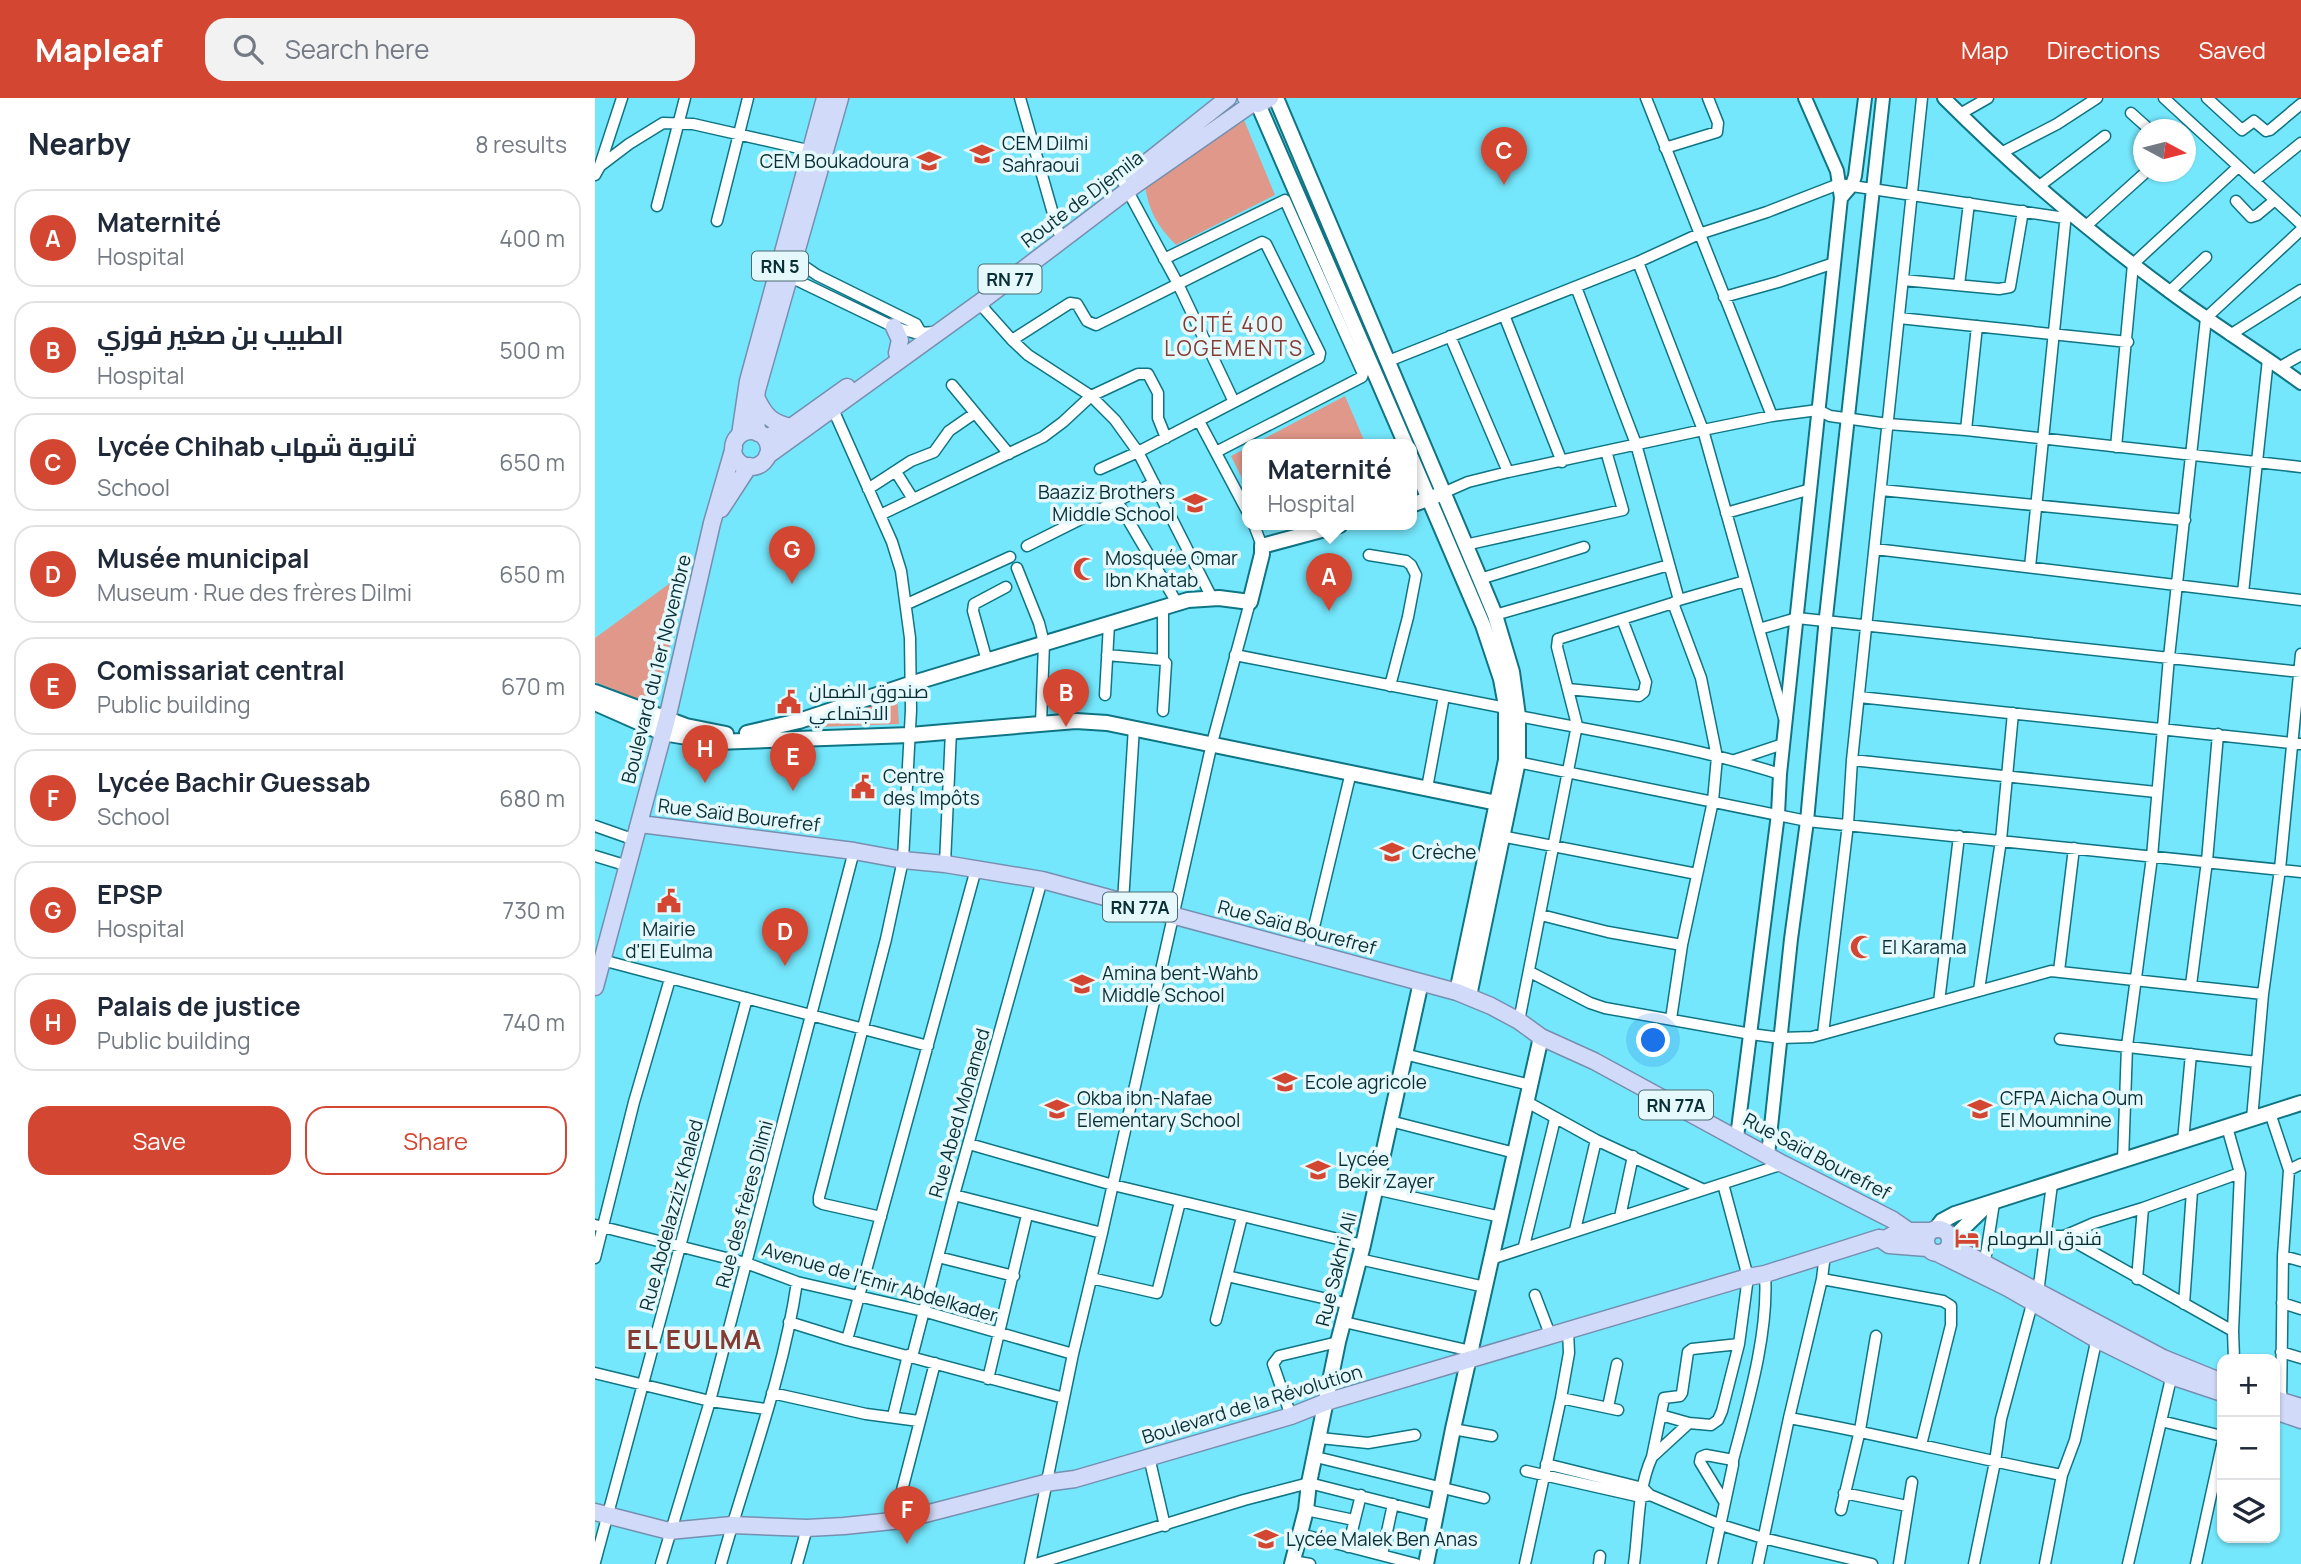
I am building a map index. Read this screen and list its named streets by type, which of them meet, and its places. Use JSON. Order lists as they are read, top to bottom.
{
  "streets": {
    "main road": [
      "Route de Djemila",
      "RN 5",
      "RN 77",
      "Boulevard du 1er Novembre",
      "Rue Saïd Bourefref",
      "RN 77A",
      "Rue Sakhri Ali",
      "Boulevard de la Révolution"
    ],
    "street": [
      "Rue Abed Mohamed",
      "Rue des frères Dilmi",
      "Rue Abdelazziz Khaled",
      "Avenue de l'Emir Abdelkader"
    ]
  },
  "crossings": [
    ["Route de Djemila", "Boulevard du 1er Novembre"],
    ["RN 5", "Boulevard du 1er Novembre"],
    ["RN 5", "Rue Saïd Bourefref"],
    ["Boulevard du 1er Novembre", "Rue Saïd Bourefref"],
    ["Rue Saïd Bourefref", "Rue Abed Mohamed"],
    ["Rue Saïd Bourefref", "Rue des frères Dilmi"],
    ["Rue Saïd Bourefref", "Rue Sakhri Ali"],
    ["Rue Saïd Bourefref", "Boulevard de la Révolution"],
    ["Rue Abed Mohamed", "Avenue de l'Emir Abdelkader"],
    ["Rue des frères Dilmi", "Avenue de l'Emir Abdelkader"],
    ["Rue des frères Dilmi", "Boulevard de la Révolution"],
    ["Rue Abdelazziz Khaled", "Avenue de l'Emir Abdelkader"],
    ["Rue Abdelazziz Khaled", "Boulevard de la Révolution"],
    ["Rue Sakhri Ali", "Boulevard de la Révolution"]
  ],
  "districts": ["CITÉ 400 LOGEMENTS", "EL EULMA"],
  "places": {
    "school or university": [
      "CEM Dilmi Sahraoui",
      "CEM Boukadoura",
      "Baaziz Brothers Middle School",
      "Crèche",
      "Amina bent-Wahb Middle School",
      "Ecole agricole",
      "Okba ibn-Nafae Elementary School",
      "CFPA Aicha Oum El Moumnine",
      "Lycée Bekir Zayer",
      "Lycée Malek Ben Anas"
    ],
    "mosque": ["Mosquée Omar Ibn Khatab", "El Karama"],
    "public building": ["صندوق الضمان الاجتماعي", "Centre des Impôts", "Mairie d'El Eulma"],
    "hotel": ["فندق الصومام"]
  },
  "north": "right",
  "page": {
    "header": "Mapleaf",
    "search": "Search here",
    "nav": ["Map", "Directions", "Saved"],
    "heading": ["Nearby", "8 results"],
    "pins": [
      "C",
      "G",
      "A",
      "B",
      "H",
      "E",
      "D",
      "F"
    ],
    "list": [
      {
        "mark": "A",
        "name": "Maternité",
        "note": "Hospital",
        "value": "400 m"
      },
      {
        "mark": "B",
        "name": "الطبيب بن صغير فوزي",
        "note": "Hospital",
        "value": "500 m"
      },
      {
        "mark": "C",
        "name": "Lycée Chihab ثانوية شهاب",
        "note": "School",
        "value": "650 m"
      },
      {
        "mark": "D",
        "name": "Musée municipal",
        "note": "Museum · Rue des frères Dilmi",
        "value": "650 m"
      },
      {
        "mark": "E",
        "name": "Comissariat central",
        "note": "Public building",
        "value": "670 m"
      },
      {
        "mark": "F",
        "name": "Lycée Bachir Guessab",
        "note": "School",
        "value": "680 m"
      },
      {
        "mark": "G",
        "name": "EPSP",
        "note": "Hospital",
        "value": "730 m"
      },
      {
        "mark": "H",
        "name": "Palais de justice",
        "note": "Public building",
        "value": "740 m"
      }
    ],
    "popup": ["Maternité", "Hospital"],
    "buttons": ["Save", "Share"],
    "map_buttons": ["+", "−"]
  }
}
